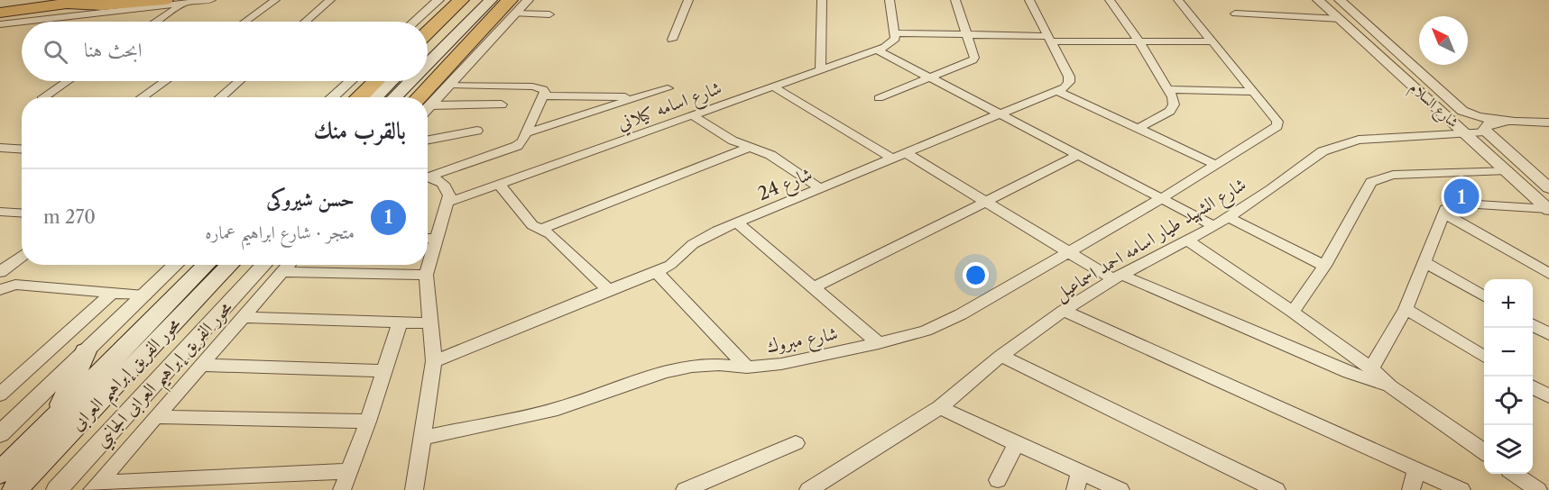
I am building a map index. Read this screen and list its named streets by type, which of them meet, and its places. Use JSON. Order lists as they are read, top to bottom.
{
  "streets": {
    "main road": ["محور الفريق إبراهيم العرابى"],
    "street": [
      "شارع السلام",
      "شارع اسامه كيلاني",
      "شارع 24",
      "شارع الشهيد طيار اسامه احمد اسماعيل",
      "شارع مبروك",
      "محور الفريق إبراهيم العرابى الجانبي"
    ]
  },
  "crossings": [
    ["شارع السلام", "شارع الشهيد طيار اسامه احمد اسماعيل"]
  ],
  "north": "top left",
  "page": {
    "search": "ابحث هنا",
    "heading": "بالقرب منك",
    "list": [
      {
        "mark": "1",
        "name": "حسن شيروكى",
        "note": "متجر · شارع ابراهيم عماره",
        "value": "270 m"
      }
    ],
    "pins": "1",
    "map_buttons": ["+", "−"]
  }
}
